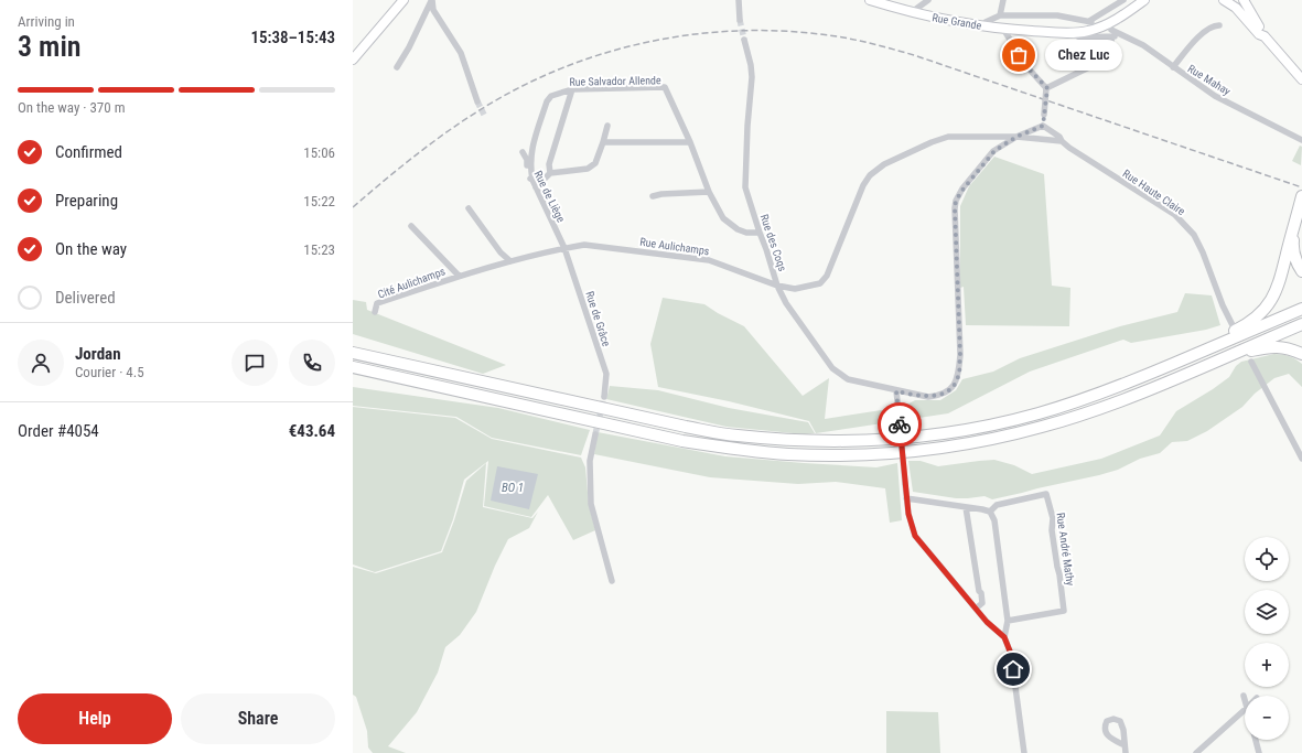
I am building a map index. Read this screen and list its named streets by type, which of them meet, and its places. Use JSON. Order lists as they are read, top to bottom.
{
  "streets": {
    "street": [
      "Rue Grande",
      "Rue Mahay",
      "Rue Salvador Allende",
      "Rue Haute Claire",
      "Rue de Liège",
      "Rue des Coqs",
      "Rue Aulichamps",
      "Cité Aulichamps",
      "Rue de Grâce",
      "Rue André Mathy"
    ]
  },
  "crossings": [
    ["Rue Salvador Allende", "Rue de Liège"],
    ["Rue Salvador Allende", "Rue des Coqs"],
    ["Rue de Liège", "Rue Aulichamps"],
    ["Rue de Liège", "Cité Aulichamps"],
    ["Rue de Liège", "Rue de Grâce"],
    ["Rue des Coqs", "Rue Aulichamps"],
    ["Rue Aulichamps", "Cité Aulichamps"],
    ["Rue Aulichamps", "Rue de Grâce"],
    ["Cité Aulichamps", "Rue de Grâce"]
  ],
  "water": ["BO 1"],
  "places": ["Chez Luc"],
  "page": {
    "heading": ["3 min", "Arriving in", "15:38–15:43"],
    "panel": [
      "Jordan",
      "Courier · 4.5",
      "Order #4054",
      "€43.64"
    ],
    "bubble": "Chez Luc",
    "bar": "On the way · 370 m",
    "list": [
      ["Confirmed", "15:06"],
      ["Preparing", "15:22"],
      ["On the way", "15:23"],
      "Delivered"
    ],
    "map_buttons": ["+", "−"],
    "buttons": ["Help", "Share"]
  }
}
